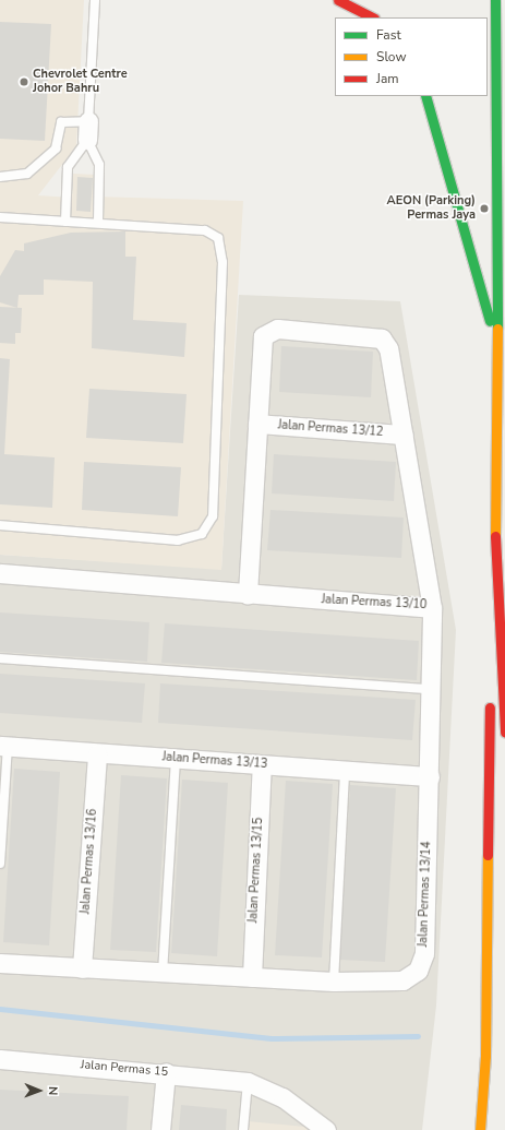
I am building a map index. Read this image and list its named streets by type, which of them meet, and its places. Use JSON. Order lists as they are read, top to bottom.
{
  "streets": {
    "street": [
      "Jalan Permas 13/12",
      "Jalan Permas 13/10",
      "Jalan Permas 13/13",
      "Jalan Permas 13/16",
      "Jalan Permas 13/15",
      "Jalan Permas 13/14",
      "Jalan Permas 15"
    ]
  },
  "crossings": [
    ["Jalan Permas 13/12", "Jalan Permas 13/10"],
    ["Jalan Permas 13/10", "Jalan Permas 13/14"],
    ["Jalan Permas 13/13", "Jalan Permas 13/16"],
    ["Jalan Permas 13/13", "Jalan Permas 13/15"],
    ["Jalan Permas 13/13", "Jalan Permas 13/14"],
    ["Jalan Permas 13/16", "Jalan Permas 13/14"],
    ["Jalan Permas 13/15", "Jalan Permas 13/14"]
  ],
  "places": ["Chevrolet Centre Johor Bahru", "AEON (Parking) Permas Jaya"],
  "legend": ["Fast", "Slow", "Jam"],
  "north": "right"
}
